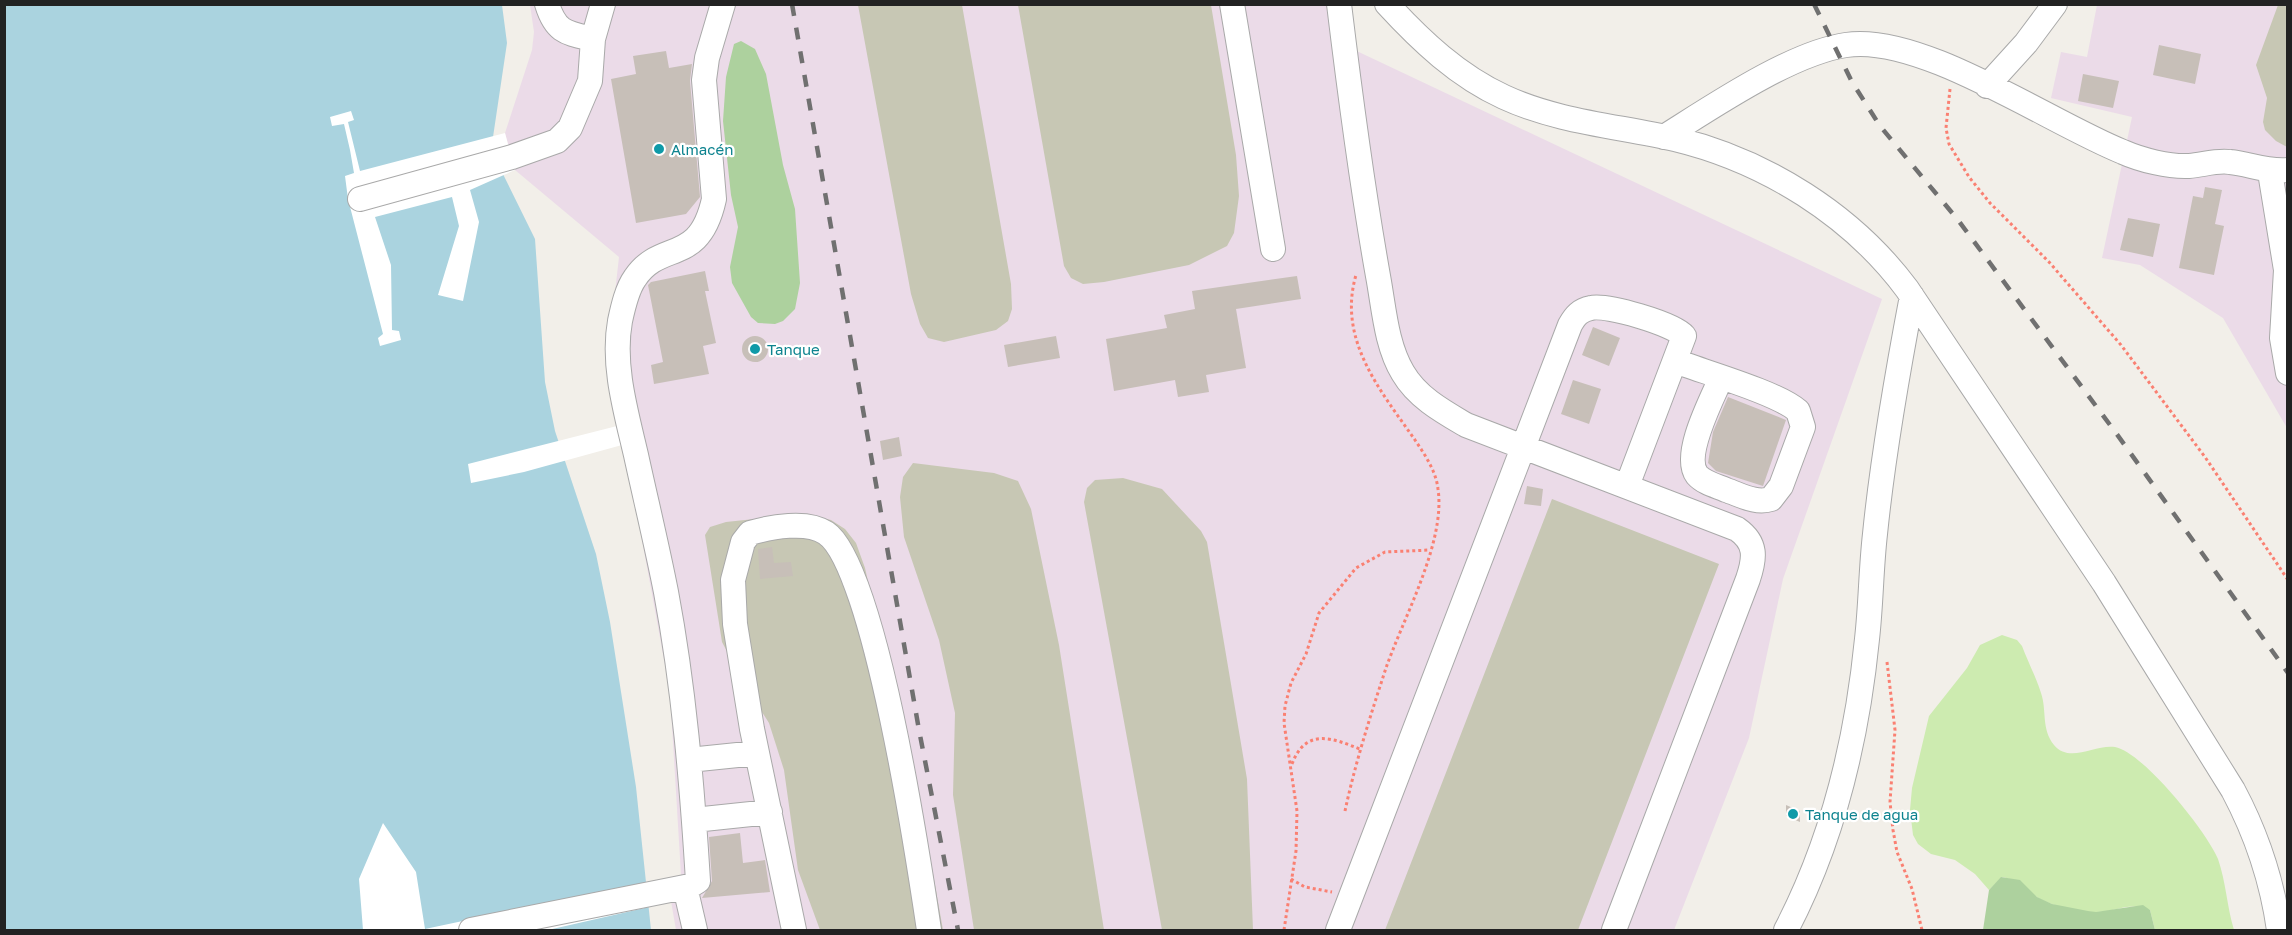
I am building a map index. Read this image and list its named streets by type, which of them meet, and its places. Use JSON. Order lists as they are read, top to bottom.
{
  "places": ["Almacén", "Tanque", "Tanque de agua"]
}
